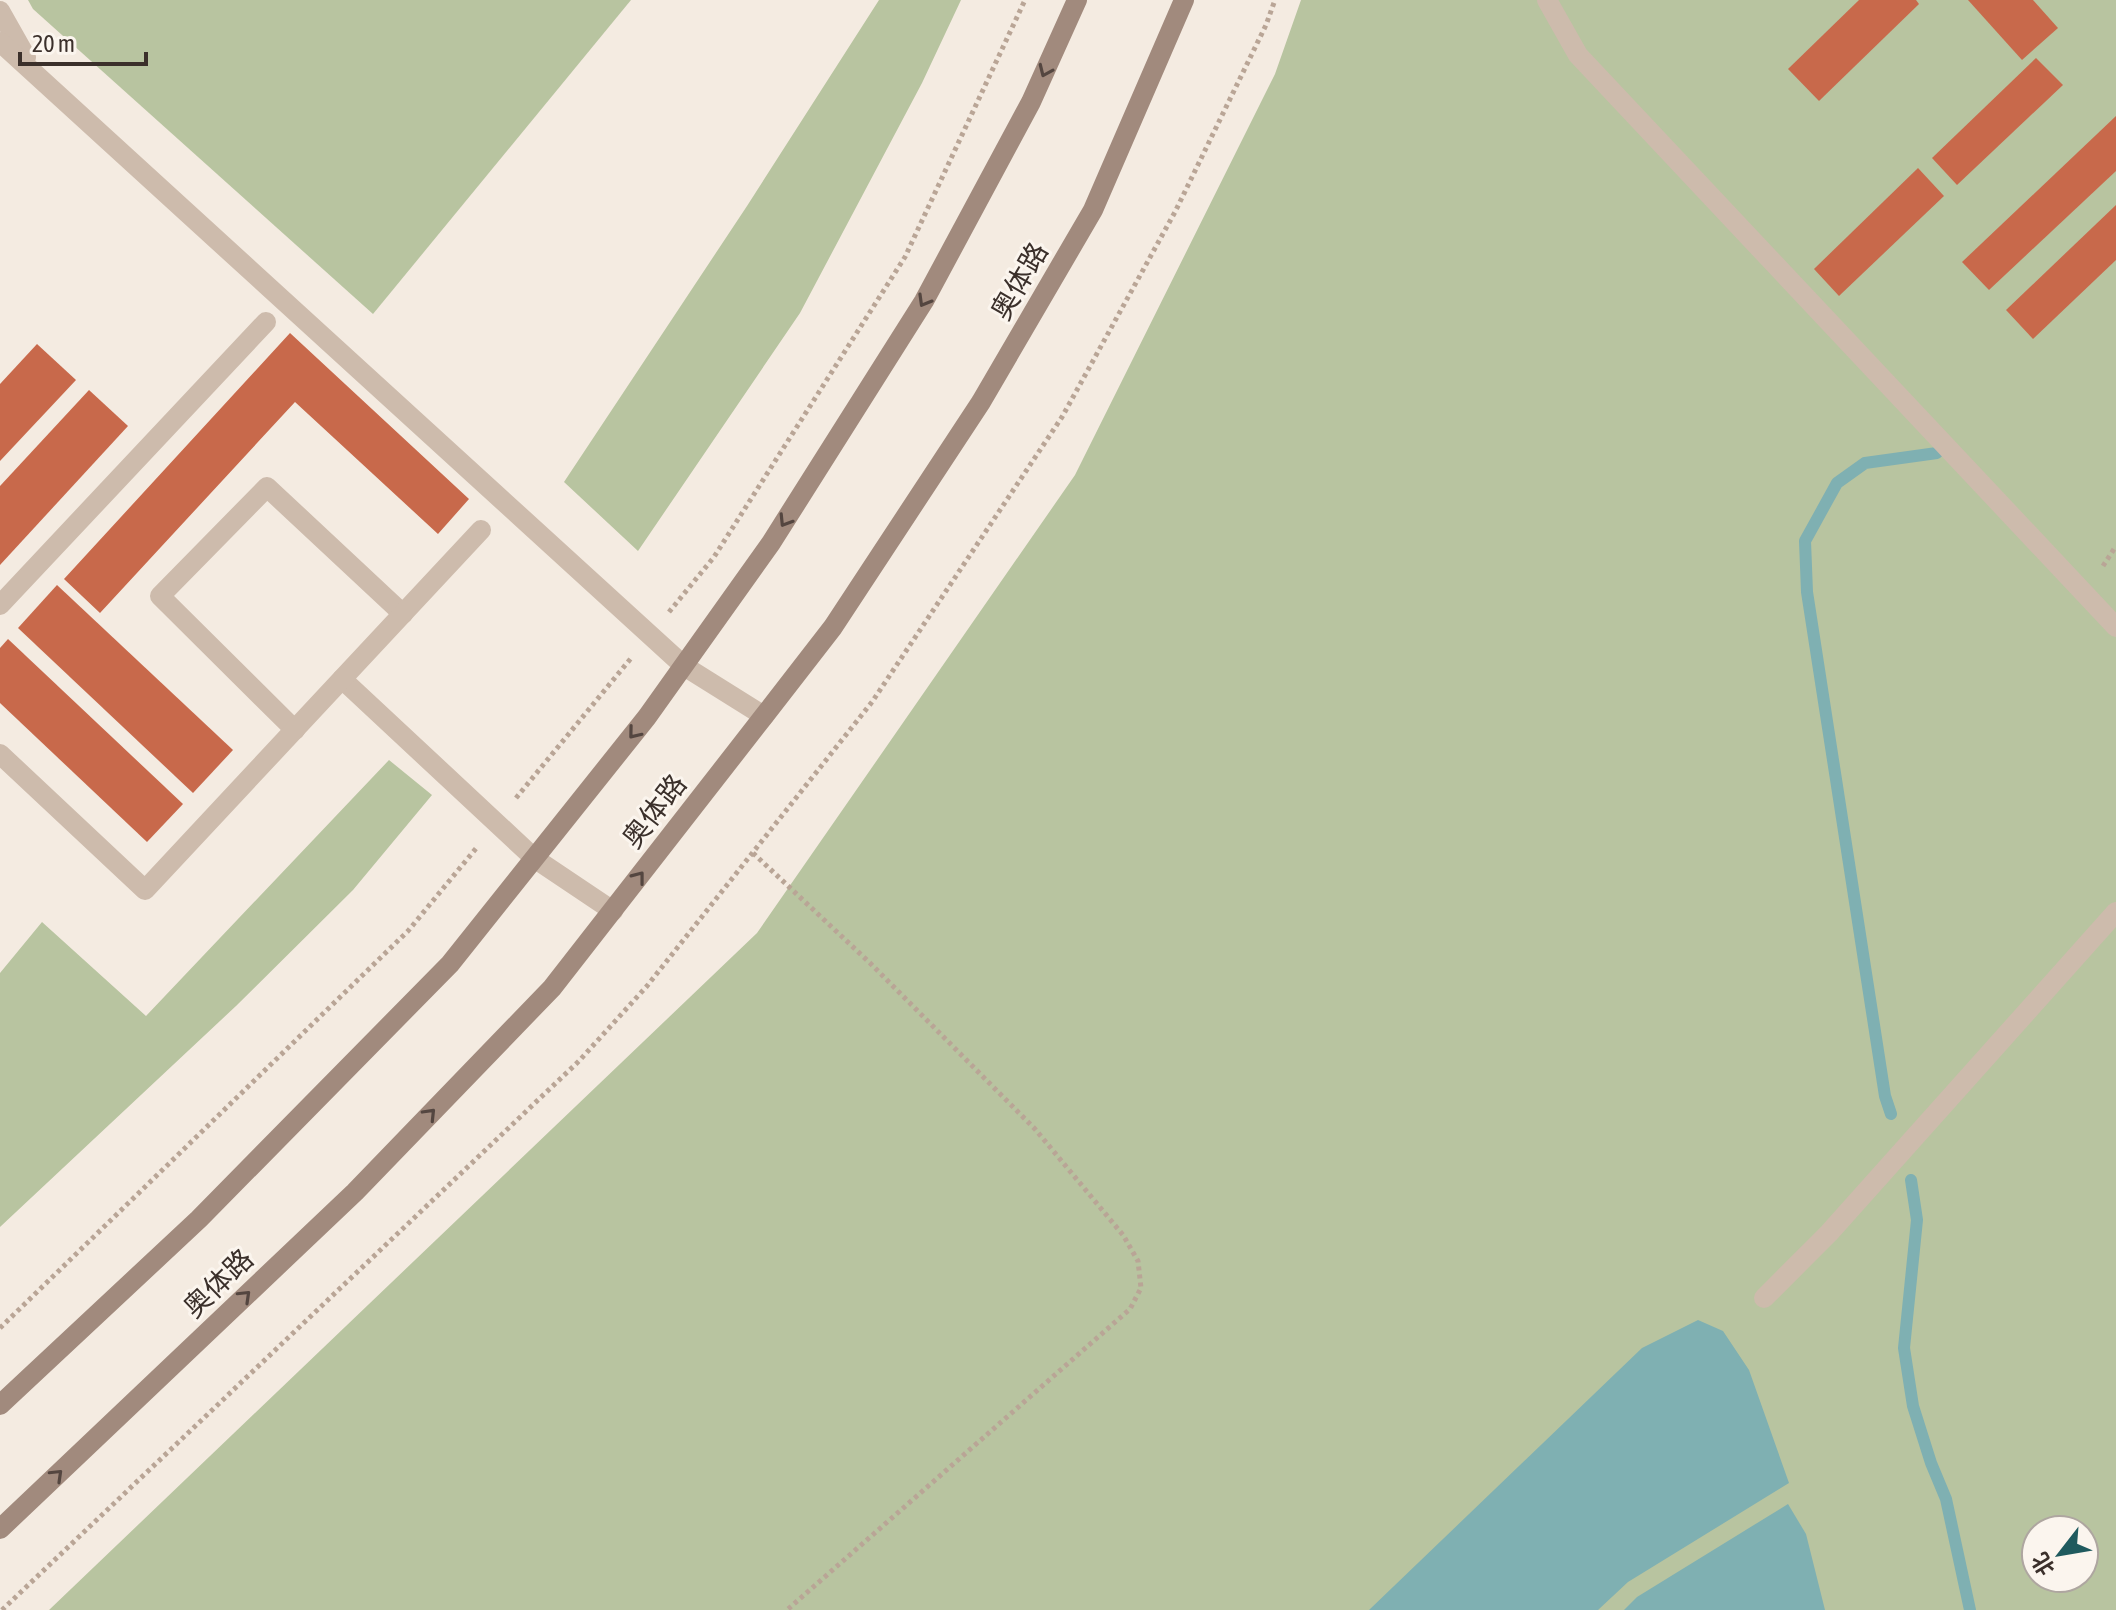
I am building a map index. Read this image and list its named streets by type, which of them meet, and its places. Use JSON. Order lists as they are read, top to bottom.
{
  "streets": {
    "main road": ["奥体路"]
  },
  "scale_bar": "20 m",
  "north": "bottom left"
}
